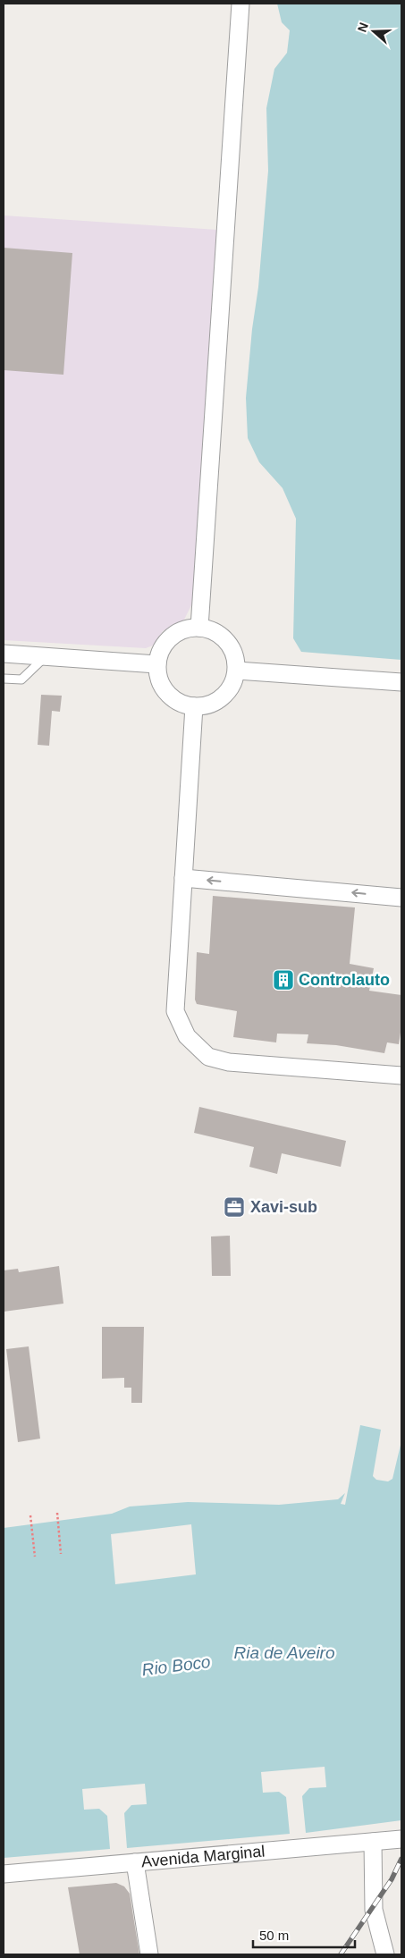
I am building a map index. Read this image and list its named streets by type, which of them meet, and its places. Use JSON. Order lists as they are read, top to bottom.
{
  "streets": {
    "street": ["Avenida Marginal"]
  },
  "water": ["Ria de Aveiro", "Rio Boco"],
  "places": {
    "building": ["Controlauto"],
    "office": ["Xavi-sub"]
  },
  "scale_bar": "50 m",
  "north": "left"
}
